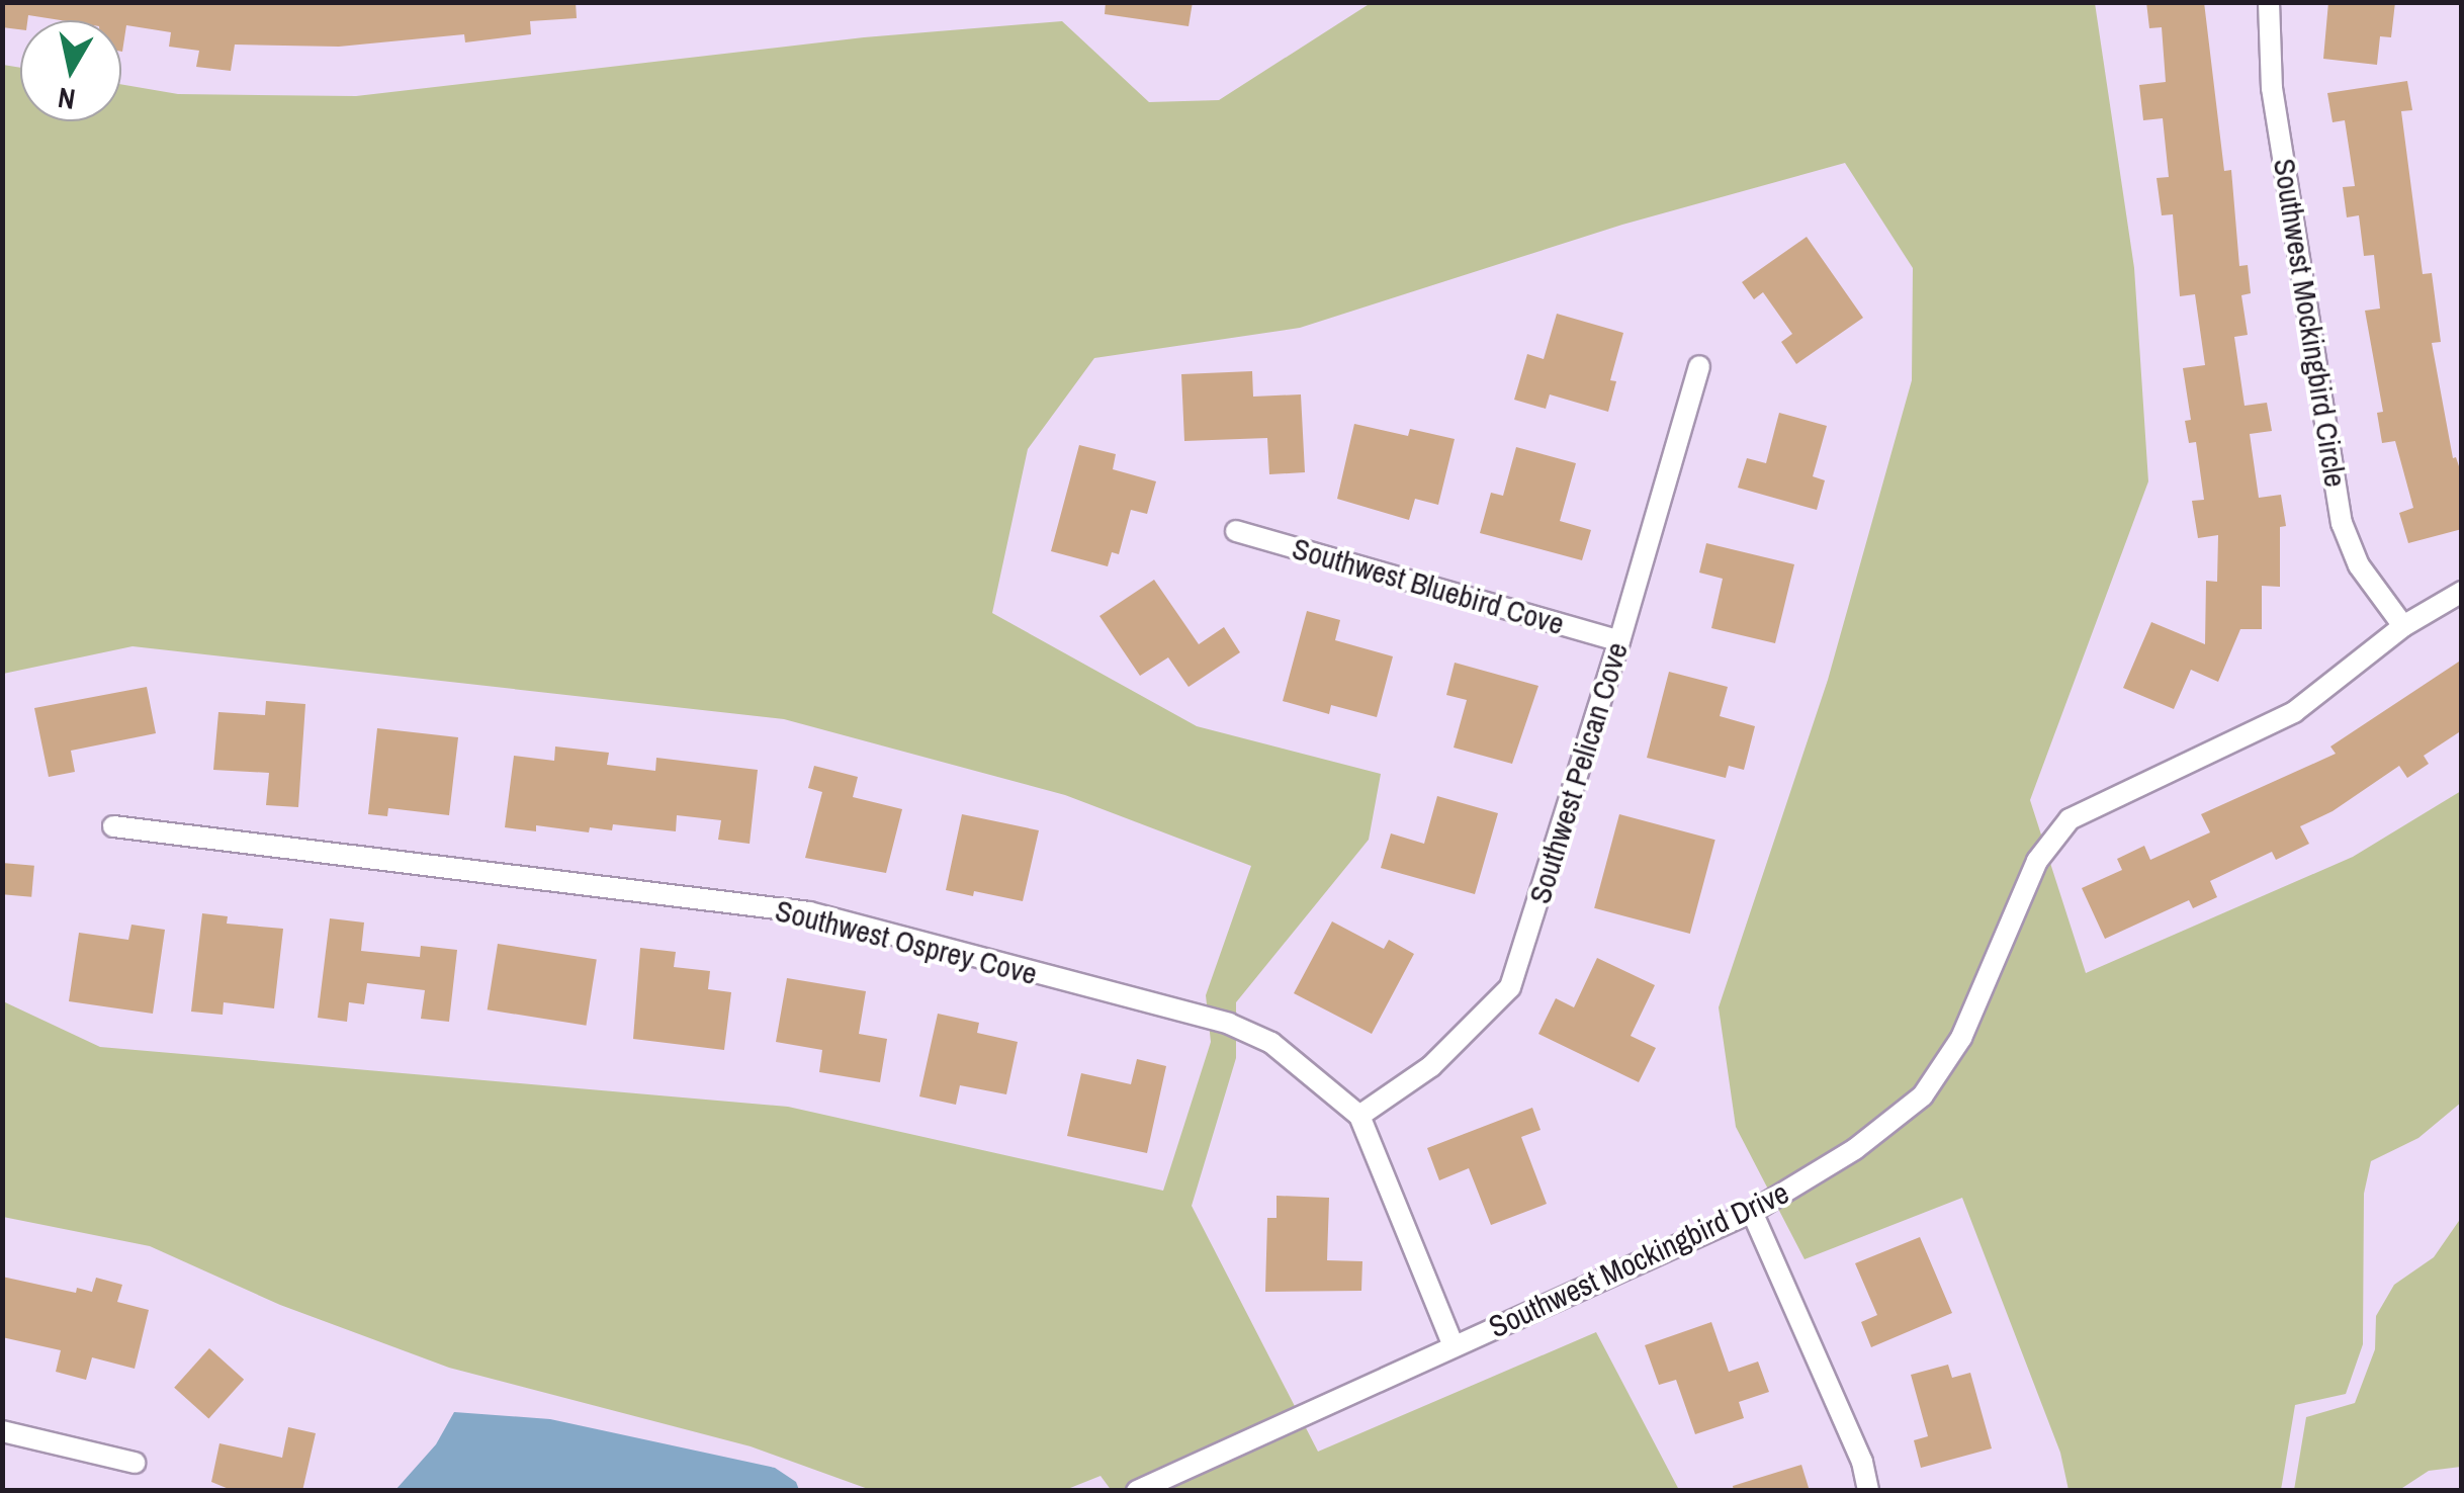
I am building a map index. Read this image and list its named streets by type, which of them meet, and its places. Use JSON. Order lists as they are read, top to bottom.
{
  "streets": {
    "street": [
      "Southwest Mockingbird Circle",
      "Southwest Bluebird Cove",
      "Southwest Pelican Cove",
      "Southwest Osprey Cove",
      "Southwest Mockingbird Drive"
    ]
  },
  "crossings": [
    ["Southwest Mockingbird Circle", "Southwest Mockingbird Drive"],
    ["Southwest Bluebird Cove", "Southwest Pelican Cove"],
    ["Southwest Pelican Cove", "Southwest Osprey Cove"],
    ["Southwest Osprey Cove", "Southwest Mockingbird Drive"]
  ],
  "north": "bottom"
}
